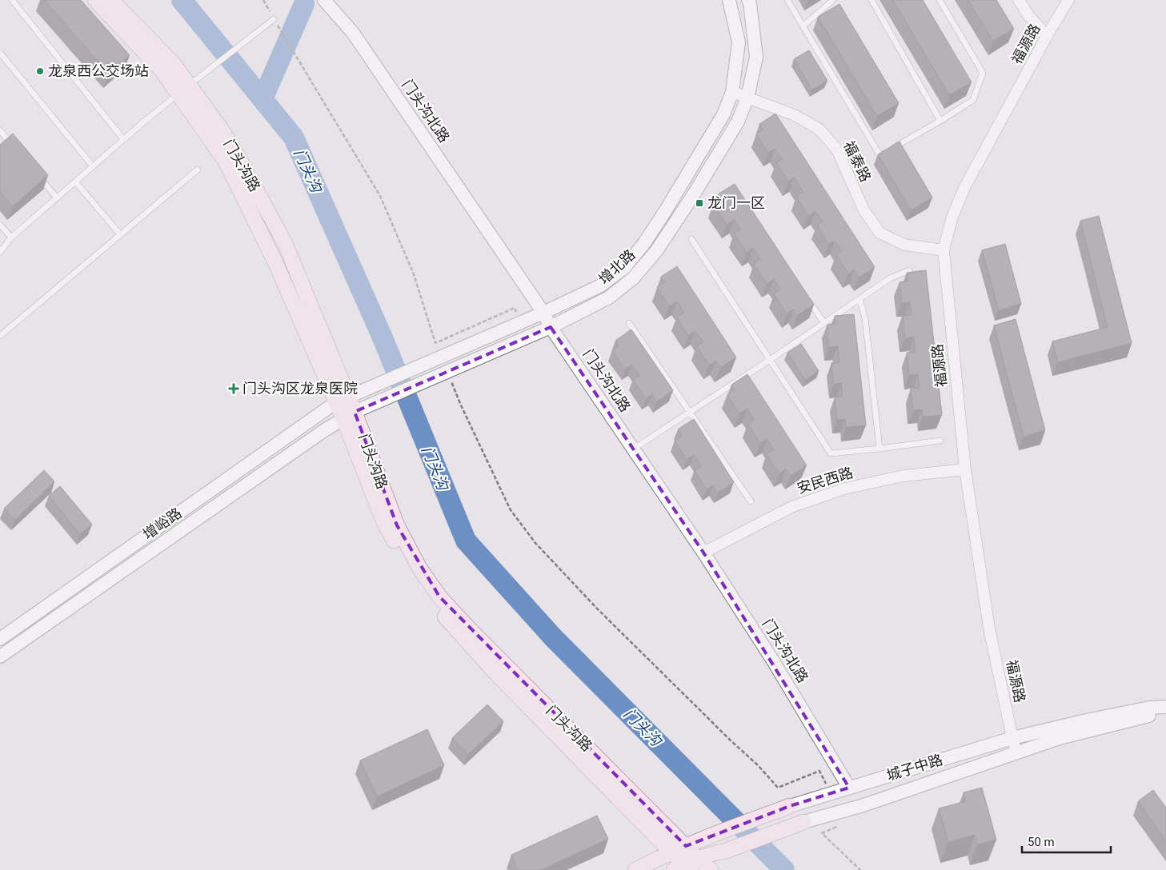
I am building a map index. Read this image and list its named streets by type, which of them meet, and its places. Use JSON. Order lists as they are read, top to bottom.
{
  "streets": {
    "main road": ["门头沟路", "城子中路"],
    "street": [
      "福源路",
      "门头沟北路",
      "福泰路",
      "增北路",
      "安民西路",
      "增峪路"
    ]
  },
  "crossings": [
    ["福源路", "福泰路"],
    ["福源路", "安民西路"],
    ["福源路", "城子中路"],
    ["门头沟北路", "增北路"],
    ["门头沟北路", "安民西路"],
    ["门头沟北路", "城子中路"],
    ["福泰路", "增北路"],
    ["门头沟路", "增北路"],
    ["门头沟路", "增峪路"],
    ["门头沟路", "城子中路"],
    ["增北路", "增峪路"]
  ],
  "water": ["门头沟"],
  "places": {
    "other": ["龙泉西公交场站"],
    "transit": ["龙门一区"],
    "health": ["门头沟区龙泉医院"]
  },
  "scale_bar": "50 m"
}
